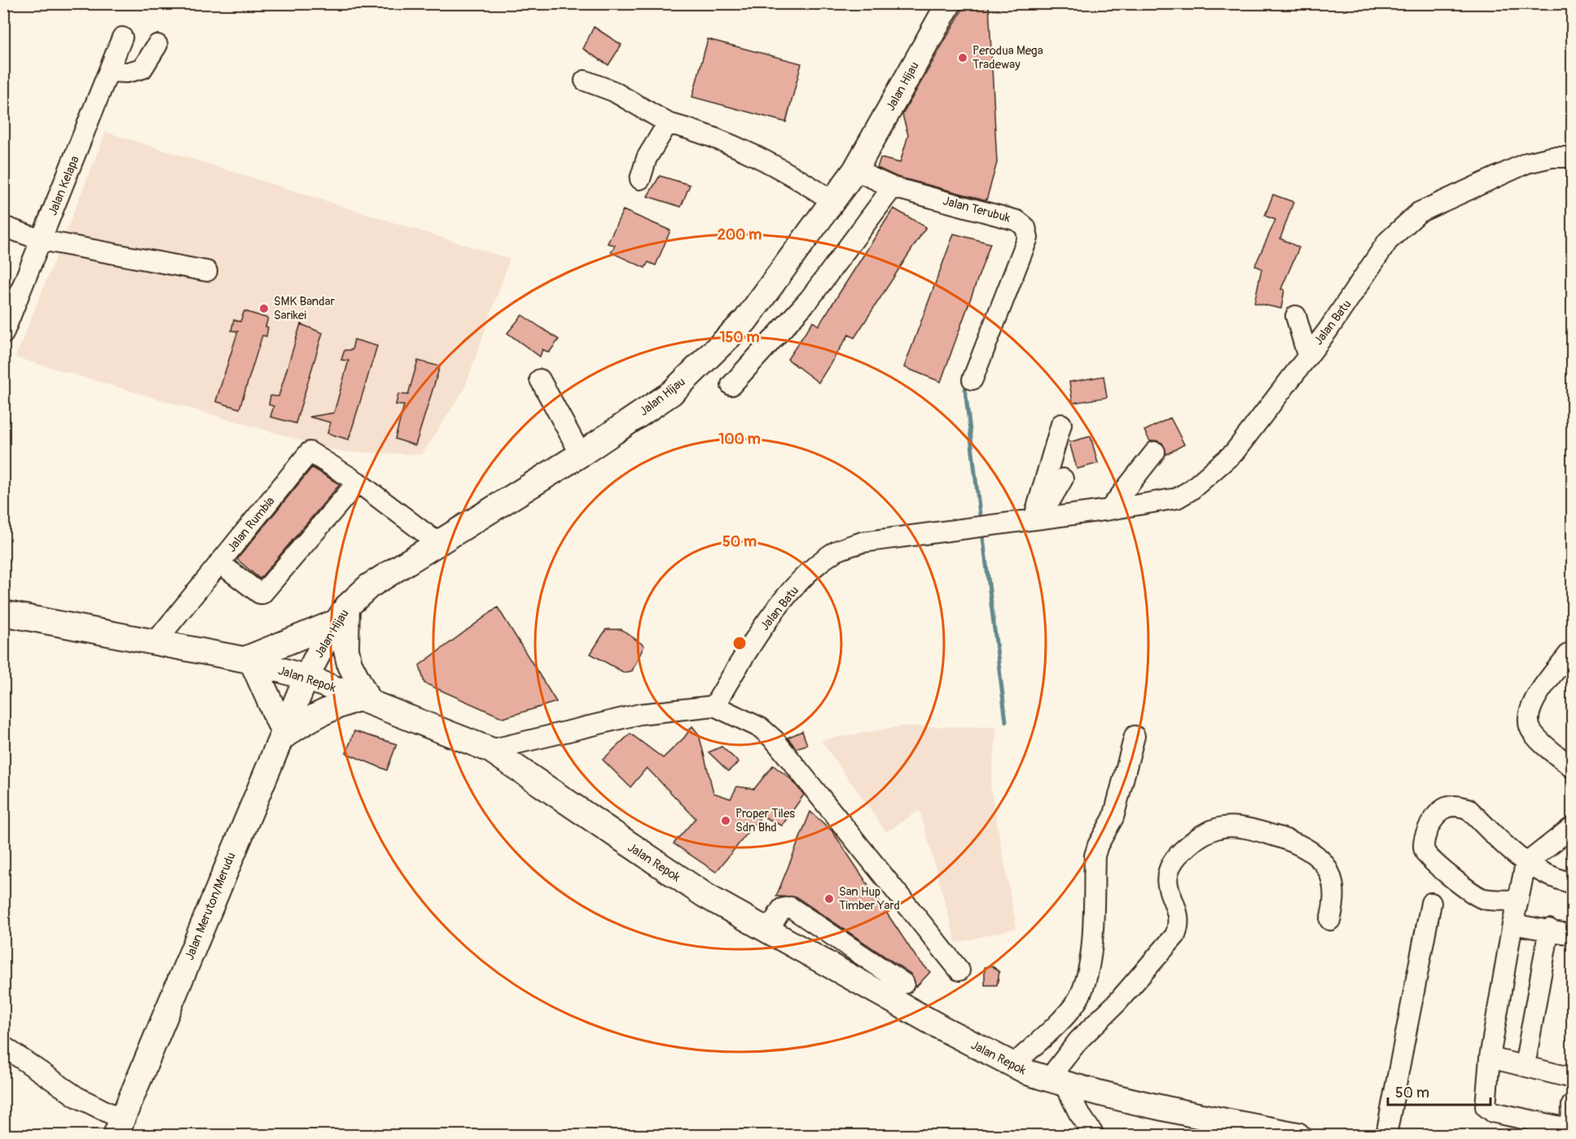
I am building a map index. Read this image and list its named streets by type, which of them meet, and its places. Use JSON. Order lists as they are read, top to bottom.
{
  "streets": {
    "main road": ["Jalan Hijau", "Jalan Repok", "Jalan Meruton/Merudu"],
    "street": [
      "Jalan Kelapa",
      "Jalan Terubuk",
      "Jalan Batu",
      "Jalan Rumbia"
    ]
  },
  "crossings": [
    ["Jalan Hijau", "Jalan Terubuk"],
    ["Jalan Hijau", "Jalan Repok"],
    ["Jalan Hijau", "Jalan Meruton/Merudu"],
    ["Jalan Rumbia", "Jalan Repok"],
    ["Jalan Repok", "Jalan Meruton/Merudu"]
  ],
  "places": [
    "Perodua Mega Tradeway",
    "SMK Bandar Sarikei",
    "Proper Tiles Sdn Bhd",
    "San Hup Timber Yard"
  ],
  "scale_bar": "50 m",
  "rings": [
    "200 m",
    "150 m",
    "100 m",
    "50 m"
  ]
}
